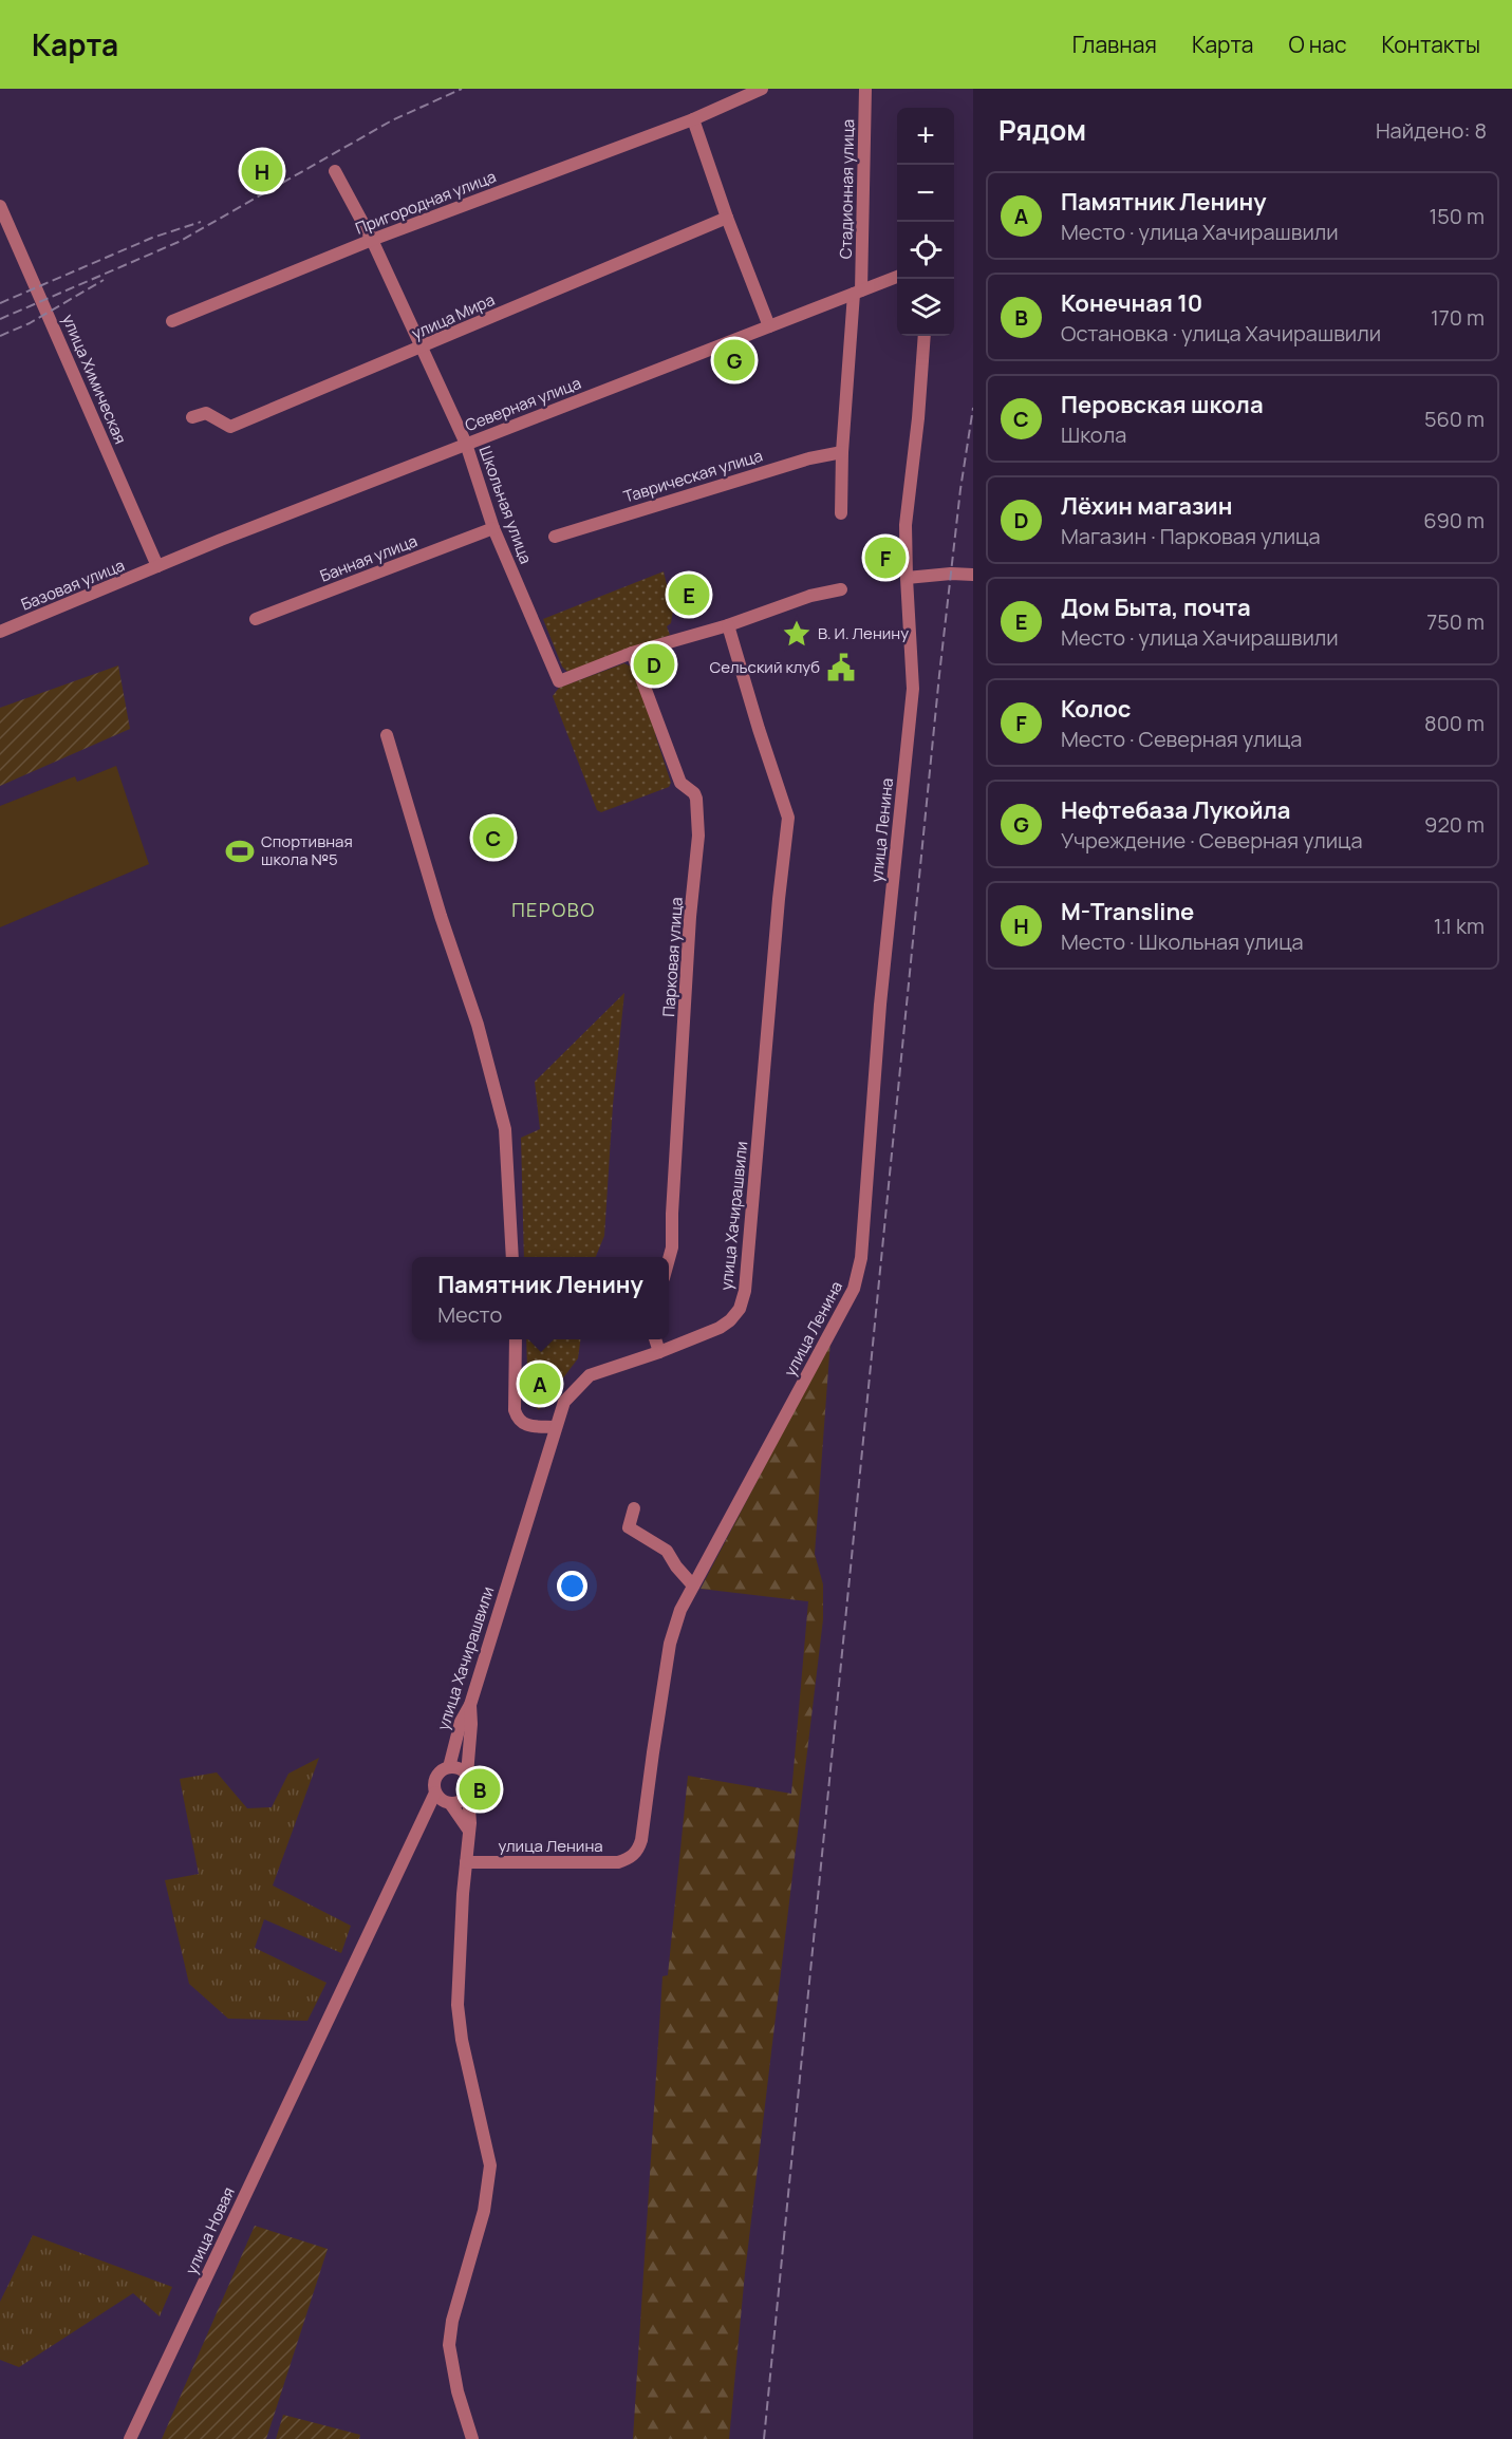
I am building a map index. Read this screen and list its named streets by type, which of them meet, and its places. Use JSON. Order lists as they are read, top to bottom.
{
  "streets": {
    "street": [
      "Стадионная улица",
      "Пригородная улица",
      "улица Мира",
      "улица Химическая",
      "Северная улица",
      "Таврическая улица",
      "Школьная улица",
      "Банная улица",
      "Базовая улица",
      "улица Ленина",
      "Парковая улица",
      "улица Хачирашвили",
      "улица Новая"
    ]
  },
  "crossings": [
    ["Стадионная улица", "Северная улица"],
    ["Стадионная улица", "Таврическая улица"],
    ["Пригородная улица", "Школьная улица"],
    ["улица Мира", "Школьная улица"],
    ["улица Химическая", "Северная улица"],
    ["улица Химическая", "Базовая улица"],
    ["Северная улица", "Школьная улица"],
    ["Северная улица", "Базовая улица"],
    ["Школьная улица", "Банная улица"],
    ["Школьная улица", "Парковая улица"],
    ["улица Хачирашвили", "улица Новая"]
  ],
  "districts": ["ПЕРОВО"],
  "places": {
    "place": ["В. И. Ленину"],
    "public building": ["Сельский клуб"],
    "sports": ["Спортивная школа №5"]
  },
  "page": {
    "header": "Карта",
    "nav": [
      "Главная",
      "Карта",
      "О нас",
      "Контакты"
    ],
    "heading": ["Рядом", "Найдено: 8"],
    "map_buttons": ["+", "−"],
    "pins": [
      "H",
      "G",
      "F",
      "E",
      "D",
      "C",
      "A",
      "B"
    ],
    "list": [
      {
        "mark": "A",
        "name": "Памятник Ленину",
        "note": "Место · улица Хачирашвили",
        "value": "150 m"
      },
      {
        "mark": "B",
        "name": "Конечная 10",
        "note": "Остановка · улица Хачирашвили",
        "value": "170 m"
      },
      {
        "mark": "C",
        "name": "Перовская школа",
        "note": "Школа",
        "value": "560 m"
      },
      {
        "mark": "D",
        "name": "Лёхин магазин",
        "note": "Магазин · Парковая улица",
        "value": "690 m"
      },
      {
        "mark": "E",
        "name": "Дом Быта, почта",
        "note": "Место · улица Хачирашвили",
        "value": "750 m"
      },
      {
        "mark": "F",
        "name": "Колос",
        "note": "Место · Северная улица",
        "value": "800 m"
      },
      {
        "mark": "G",
        "name": "Нефтебаза Лукойла",
        "note": "Учреждение · Северная улица",
        "value": "920 m"
      },
      {
        "mark": "H",
        "name": "M-Transline",
        "note": "Место · Школьная улица",
        "value": "1.1 km"
      }
    ],
    "popup": ["Памятник Ленину", "Место"]
  }
}
